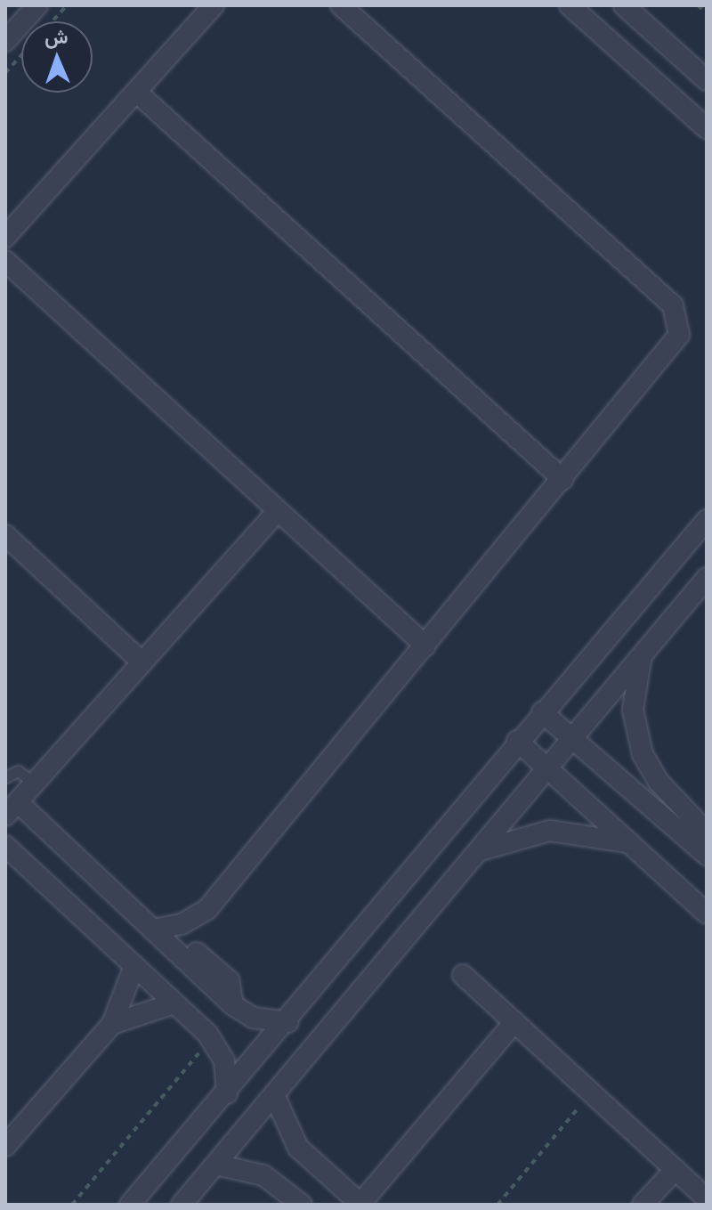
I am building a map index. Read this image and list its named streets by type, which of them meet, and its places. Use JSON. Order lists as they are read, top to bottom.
{
  "north": "top"
}
